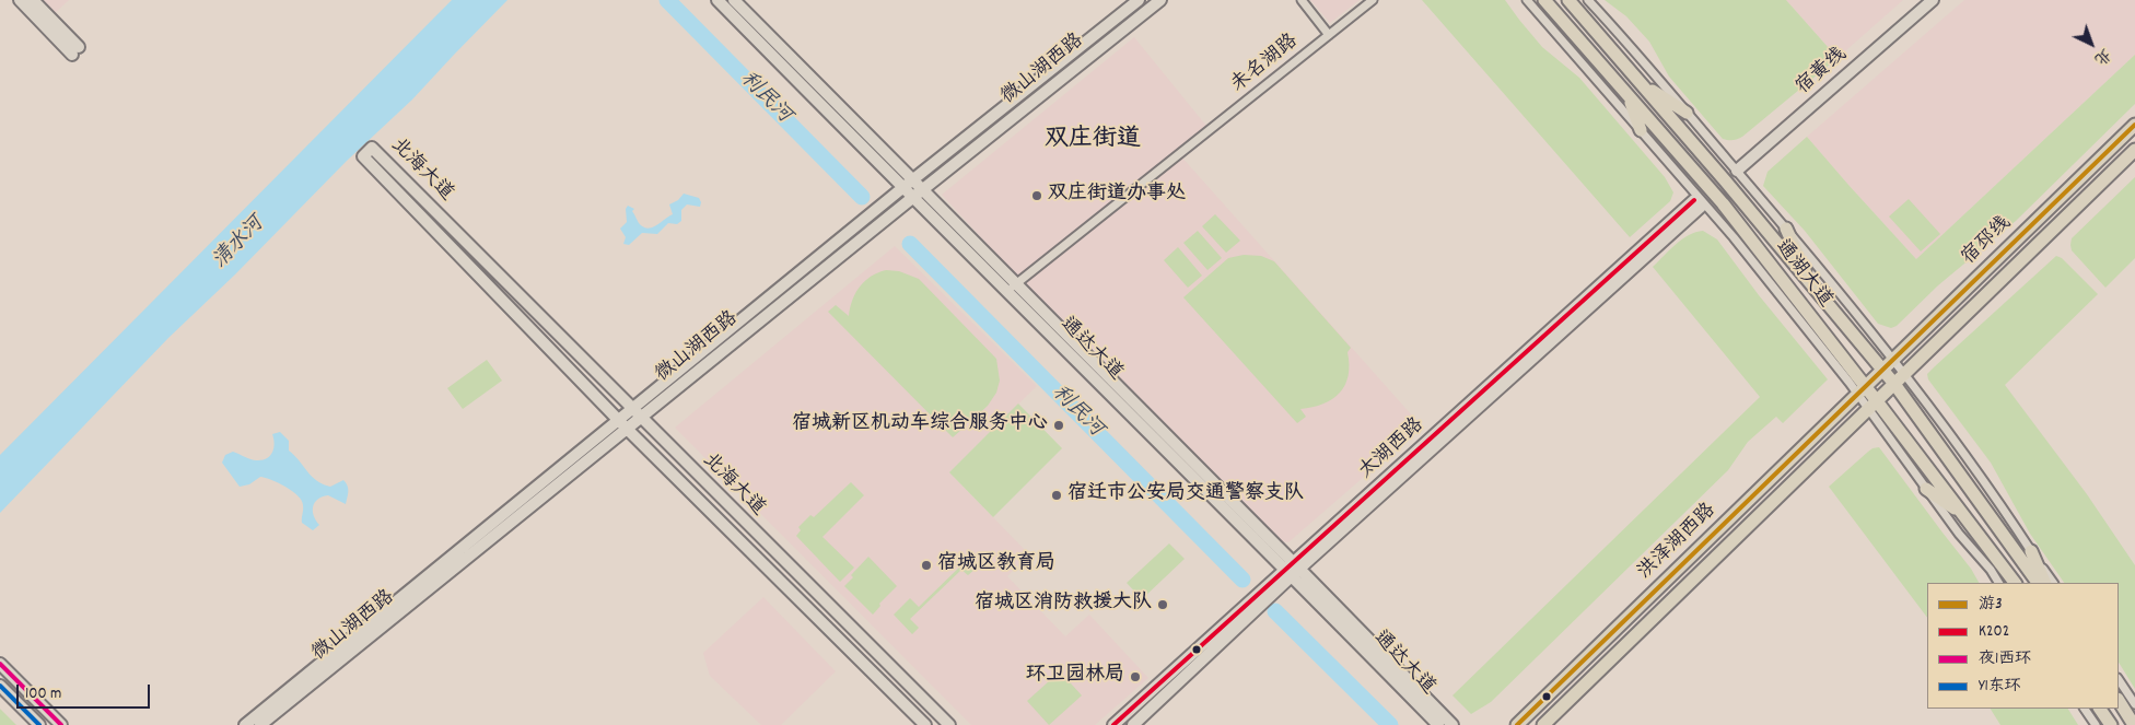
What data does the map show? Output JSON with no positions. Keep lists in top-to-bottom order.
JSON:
{
  "streets": {
    "main road": ["宿邳线", "通湖大道", "洪泽湖西路"],
    "street": [
      "未名湖路",
      "微山湖西路",
      "宿黄线",
      "北海大道",
      "通达大道",
      "太湖西路"
    ]
  },
  "crossings": [
    ["未名湖路", "通达大道"],
    ["微山湖西路", "北海大道"],
    ["微山湖西路", "通达大道"],
    ["宿邳线", "通湖大道"],
    ["宿邳线", "洪泽湖西路"],
    ["通湖大道", "洪泽湖西路"],
    ["通达大道", "太湖西路"]
  ],
  "districts": ["双庄街道"],
  "water": ["利民河", "清水河"],
  "places": [
    "双庄街道办事处",
    "宿城新区机动车综合服务中心",
    "宿迁市公安局交通警察支队",
    "宿城区教育局",
    "宿城区消防救援大队",
    "环卫园林局"
  ],
  "lines": [
    "transit line 游3",
    "transit line K202",
    "transit line 夜1西环",
    "transit line Y1东环"
  ],
  "legend": [
    "游3",
    "K202",
    "夜1西环",
    "Y1东环"
  ],
  "scale_bar": "100 m",
  "north": "bottom right"
}
